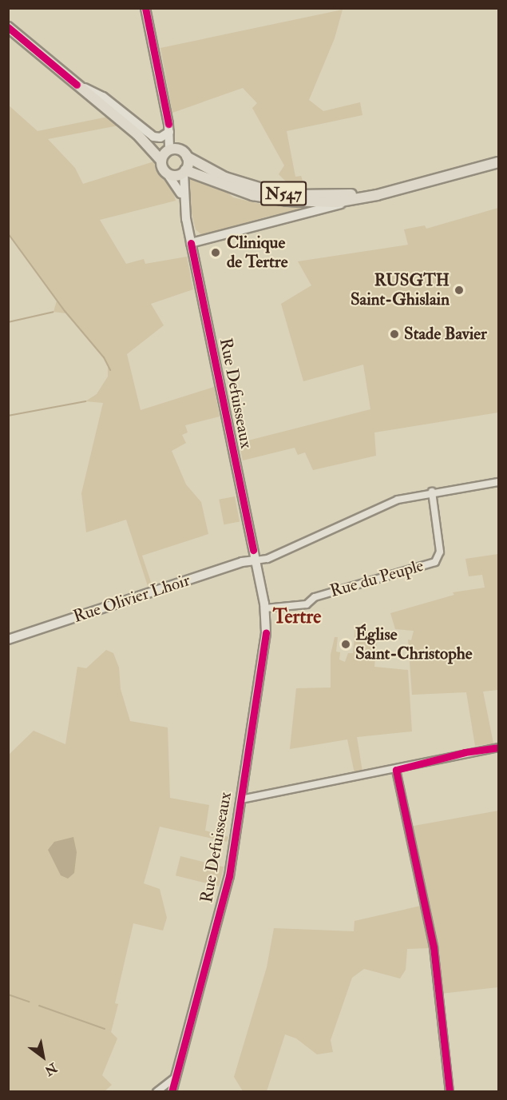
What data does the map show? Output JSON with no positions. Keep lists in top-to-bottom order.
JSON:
{
  "streets": {
    "main road": ["N547", "Rue Defuisseaux", "Rue Olivier Lhoir"],
    "street": ["Rue du Peuple"]
  },
  "crossings": [
    ["N547", "Rue Defuisseaux"],
    ["Rue Defuisseaux", "Rue du Peuple"],
    ["Rue Defuisseaux", "Rue Olivier Lhoir"]
  ],
  "districts": ["Tertre"],
  "places": [
    "Clinique de Tertre",
    "RUSGTH Saint-Ghislain",
    "Stade Bavier",
    "Église Saint-Christophe"
  ],
  "north": "bottom right"
}
